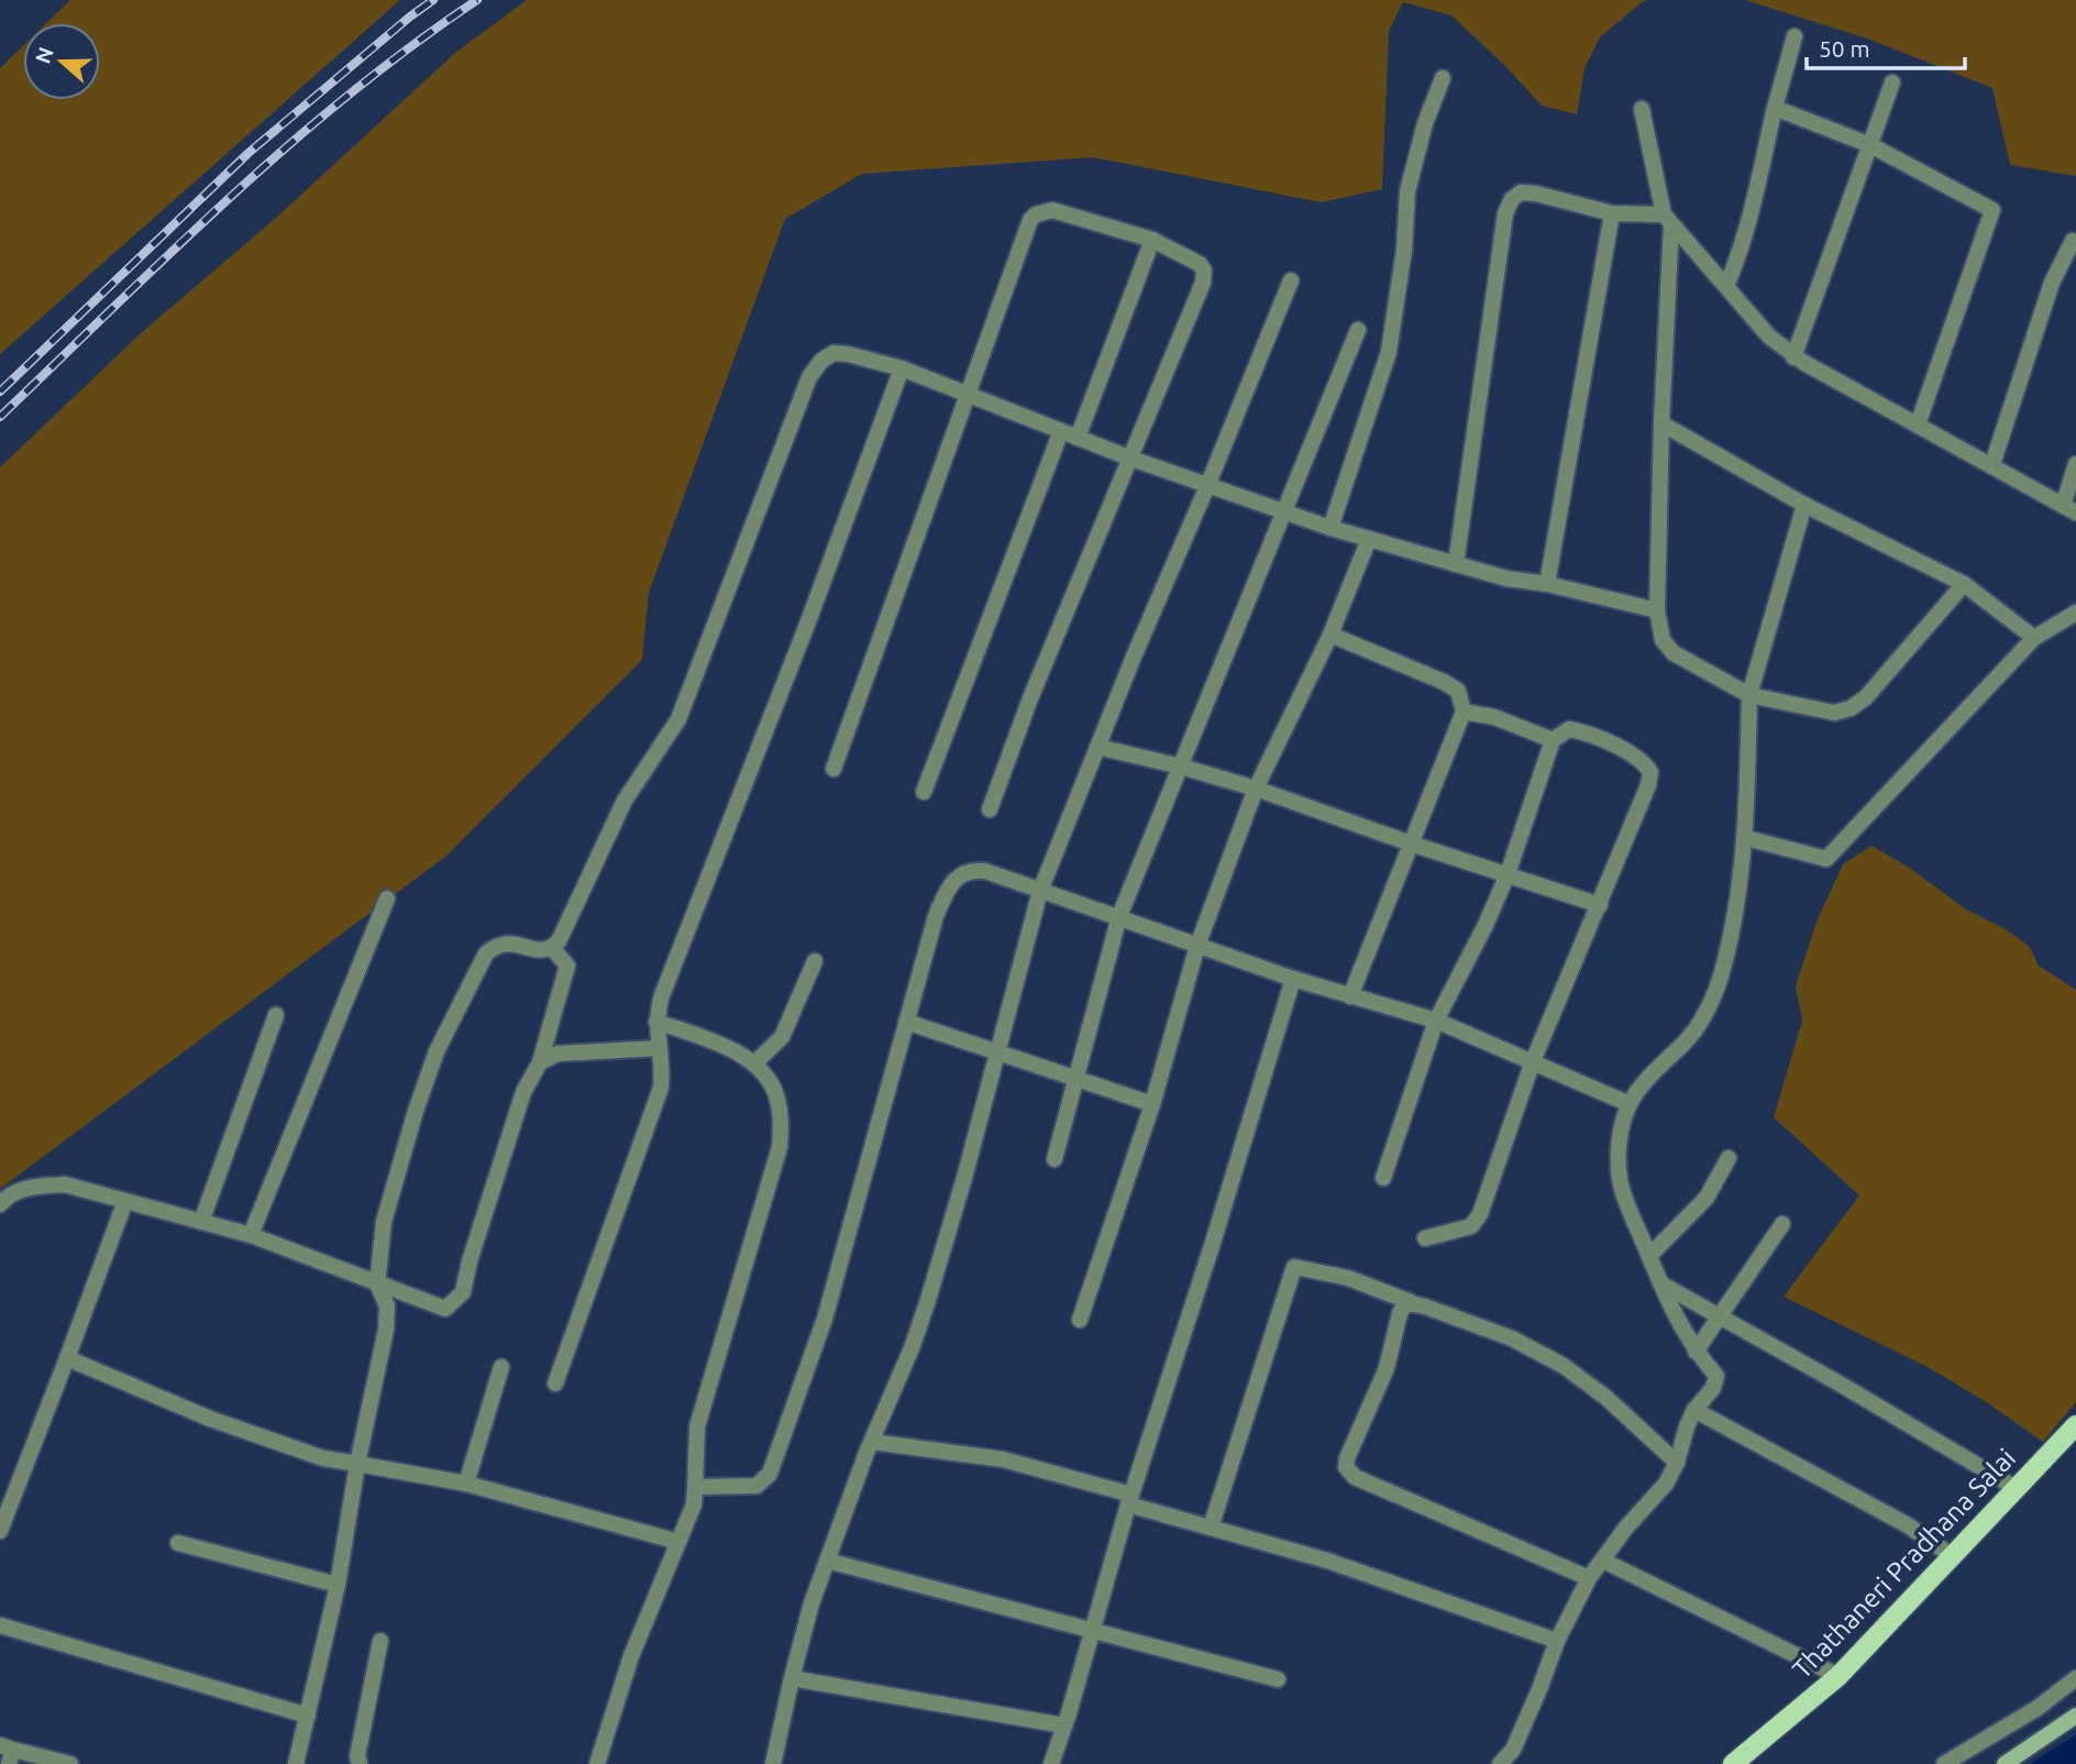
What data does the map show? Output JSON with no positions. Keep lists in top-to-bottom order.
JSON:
{
  "streets": {
    "main road": ["Thathaneri Pradhana Salai"]
  },
  "scale_bar": "50 m",
  "north": "left"
}
